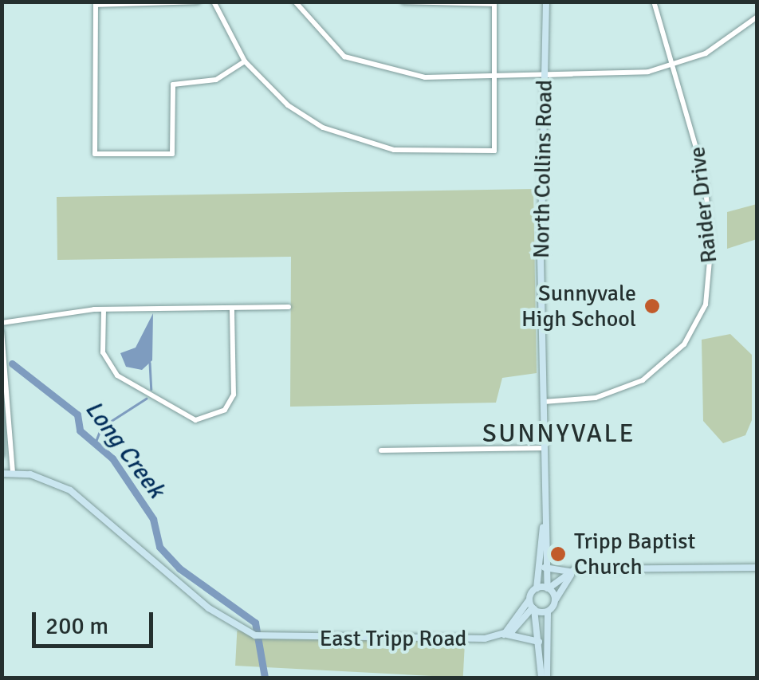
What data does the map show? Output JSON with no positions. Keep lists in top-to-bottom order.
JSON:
{
  "streets": {
    "street": ["North Collins Road", "Raider Drive", "East Tripp Road"]
  },
  "crossings": [
    ["North Collins Road", "Raider Drive"]
  ],
  "districts": ["SUNNYVALE"],
  "water": ["Long Creek"],
  "places": ["Sunnyvale High School", "Tripp Baptist Church"],
  "scale_bar": "200 m"
}
